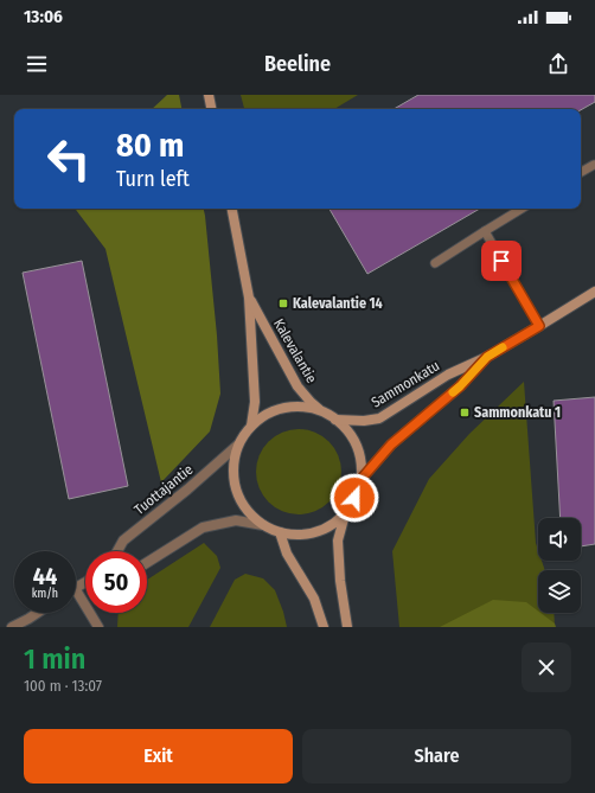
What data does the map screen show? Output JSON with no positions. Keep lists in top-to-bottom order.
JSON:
{
  "streets": {
    "main road": ["Kalevalantie", "Sammonkatu"],
    "street": ["Tuottajantie"]
  },
  "crossings": [
    ["Kalevalantie", "Sammonkatu"],
    ["Kalevalantie", "Tuottajantie"],
    ["Sammonkatu", "Tuottajantie"]
  ],
  "places": {
    "transit": ["Kalevalantie 14", "Sammonkatu 1"]
  },
  "page": {
    "status": "13:06",
    "header": "Beeline",
    "turn": ["80 m", "Turn left"],
    "speed": "44 km/h",
    "limit": "50",
    "heading": ["1 min", "100 m · 13:07"],
    "buttons": ["Exit", "Share"]
  }
}
